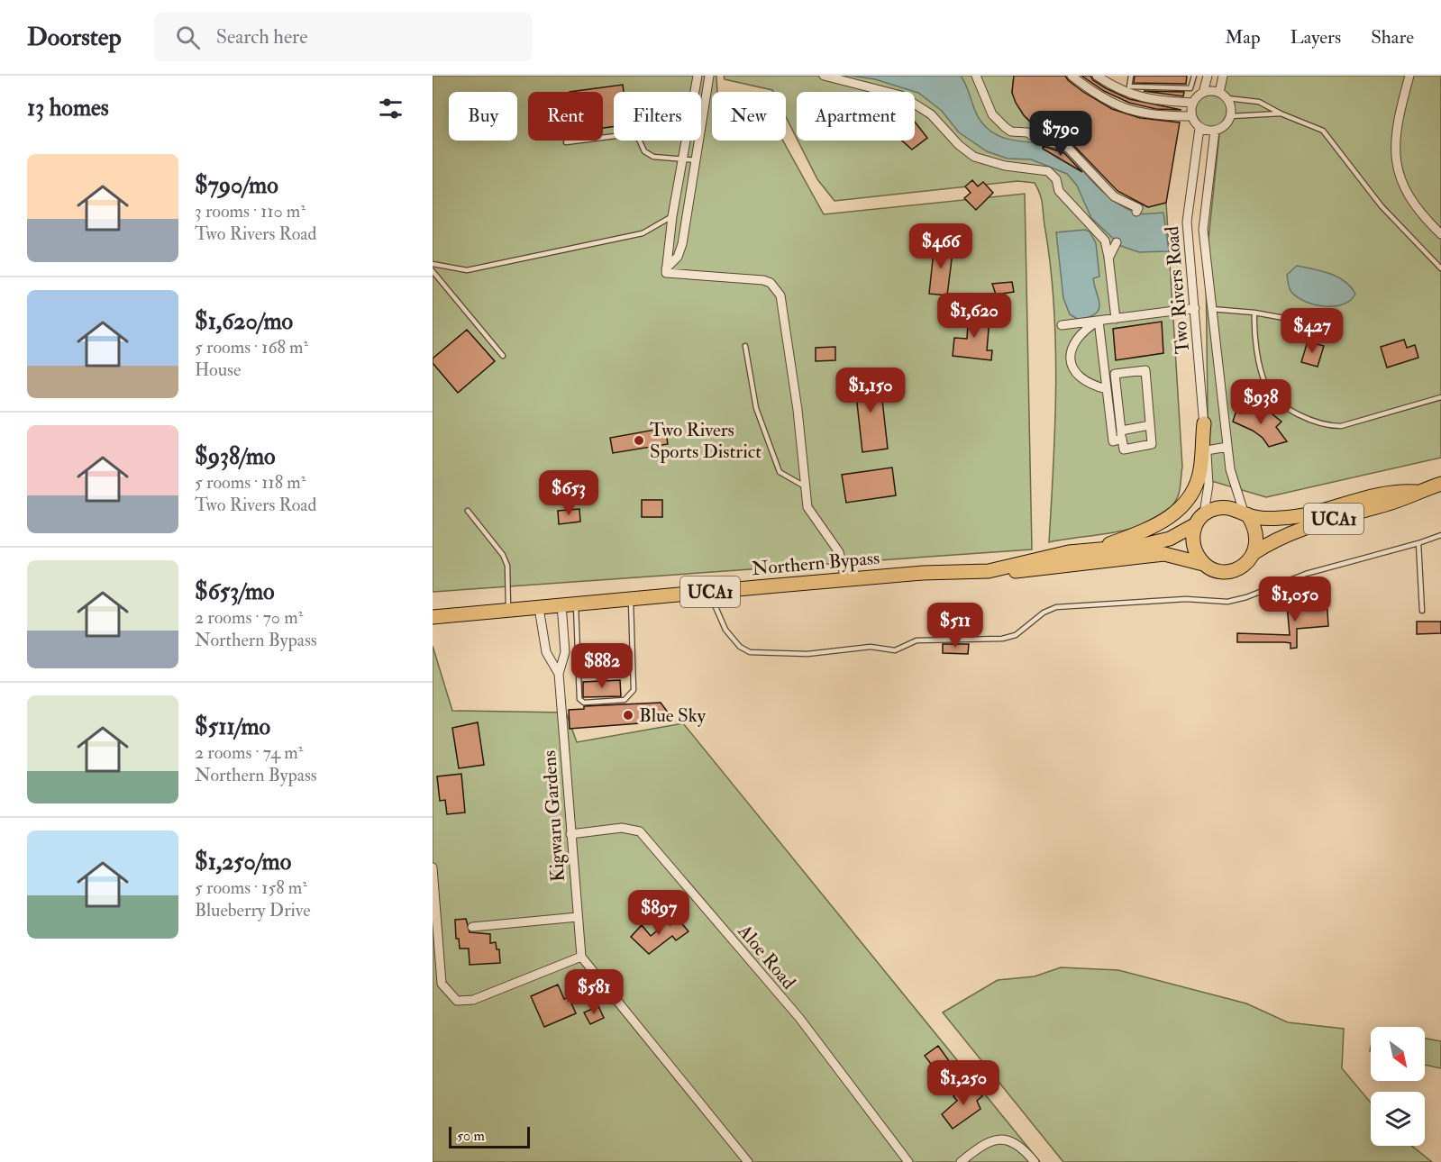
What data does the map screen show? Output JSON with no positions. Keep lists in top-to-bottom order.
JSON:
{
  "streets": {
    "main road": ["UCA1", "Northern Bypass"],
    "street": ["Two Rivers Road", "Kigwaru Gardens", "Aloe Road"]
  },
  "crossings": [
    ["Two Rivers Road", "UCA1"],
    ["Two Rivers Road", "Northern Bypass"],
    ["UCA1", "Northern Bypass"],
    ["Northern Bypass", "Kigwaru Gardens"],
    ["Kigwaru Gardens", "Aloe Road"]
  ],
  "places": ["Two Rivers Sports District", "Blue Sky"],
  "scale_bar": "50 m",
  "north": "bottom right",
  "page": {
    "header": "Doorstep",
    "search": "Search here",
    "nav": ["Map", "Layers", "Share"],
    "heading": "13 homes",
    "chip": [
      "Buy",
      "Rent",
      "Filters",
      "New",
      "Apartment"
    ],
    "price": [
      "$790",
      "$466",
      "$1,620",
      "$427",
      "$1,150",
      "$938",
      "$653",
      "$1,050",
      "$511",
      "$882",
      "$897",
      "$581",
      "$1,250"
    ],
    "list": [
      {
        "name": "$790/mo",
        "note": "3 rooms · 110 m² · Two Rivers Road"
      },
      {
        "name": "$1,620/mo",
        "note": "5 rooms · 168 m² · House"
      },
      {
        "name": "$938/mo",
        "note": "5 rooms · 118 m² · Two Rivers Road"
      },
      {
        "name": "$653/mo",
        "note": "2 rooms · 70 m² · Northern Bypass"
      },
      {
        "name": "$511/mo",
        "note": "2 rooms · 74 m² · Northern Bypass"
      },
      {
        "name": "$1,250/mo",
        "note": "5 rooms · 158 m² · Blueberry Drive"
      }
    ],
    "scale": "50 m"
  }
}
